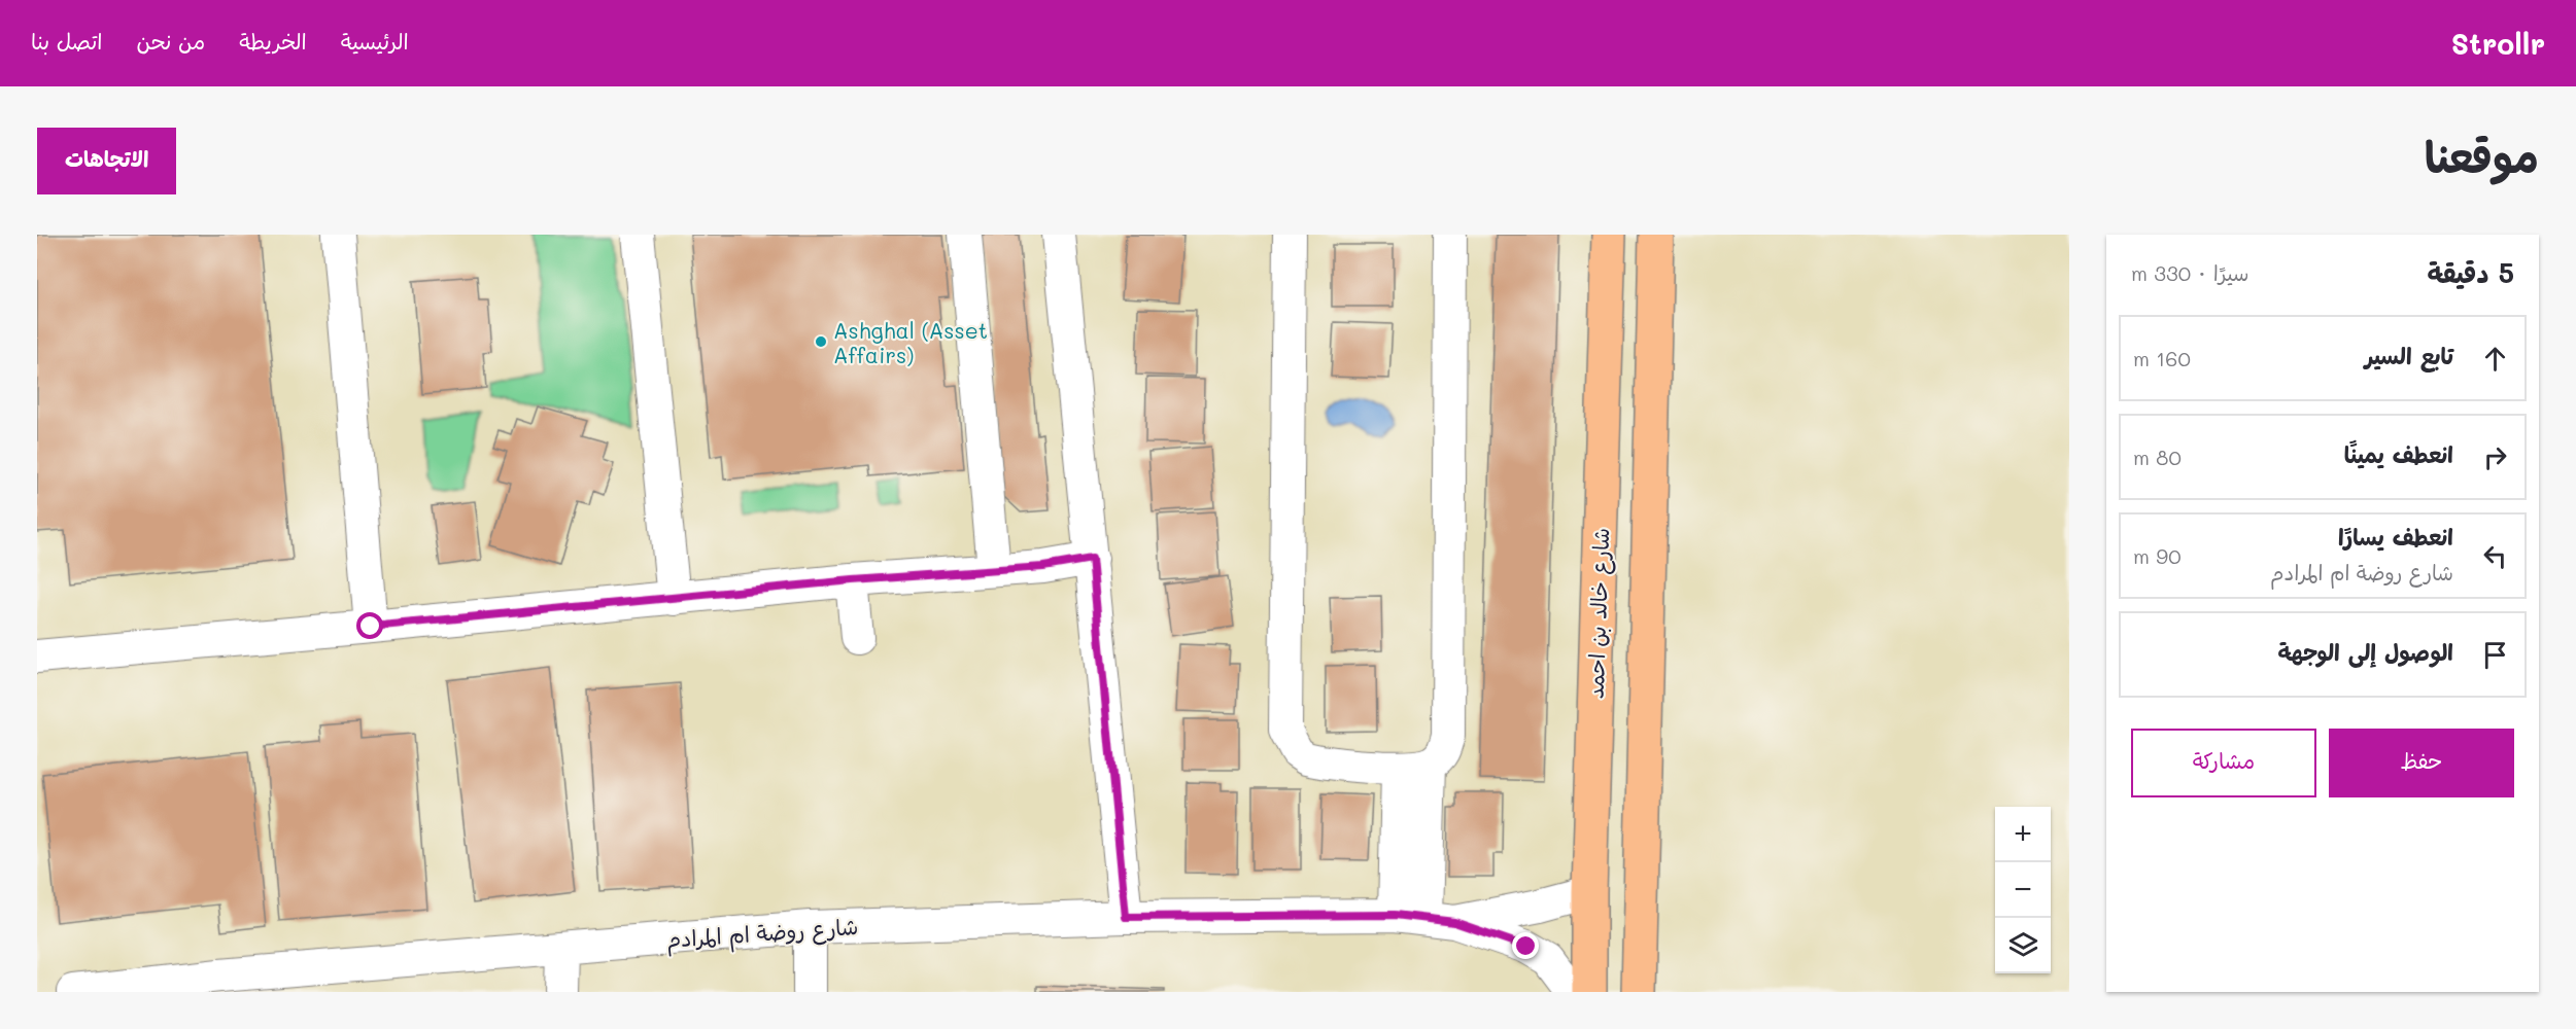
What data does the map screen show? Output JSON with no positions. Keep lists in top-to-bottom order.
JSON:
{
  "streets": {
    "main road": ["شارع خالد بن احمد"],
    "street": ["شارع روضة ام المرادم"]
  },
  "crossings": [
    ["شارع خالد بن احمد", "شارع روضة ام المرادم"]
  ],
  "places": ["Ashghal (Asset Affairs)"],
  "page": {
    "header": "Strollr",
    "nav": [
      "الرئيسية",
      "الخريطة",
      "من نحن",
      "اتصل بنا"
    ],
    "title": "موقعنا",
    "buttons": [
      "الاتجاهات",
      ["حفظ", "مشاركة"]
    ],
    "heading": ["5 دقيقة", "سيرًا · 330 m"],
    "list": [
      ["تابع السير", "160 m"],
      ["انعطف يمينًا", "80 m"],
      ["انعطف يسارًا", "شارع روضة ام المرادم", "90 m"],
      "الوصول إلى الوجهة"
    ],
    "map_buttons": ["+", "−"]
  }
}
